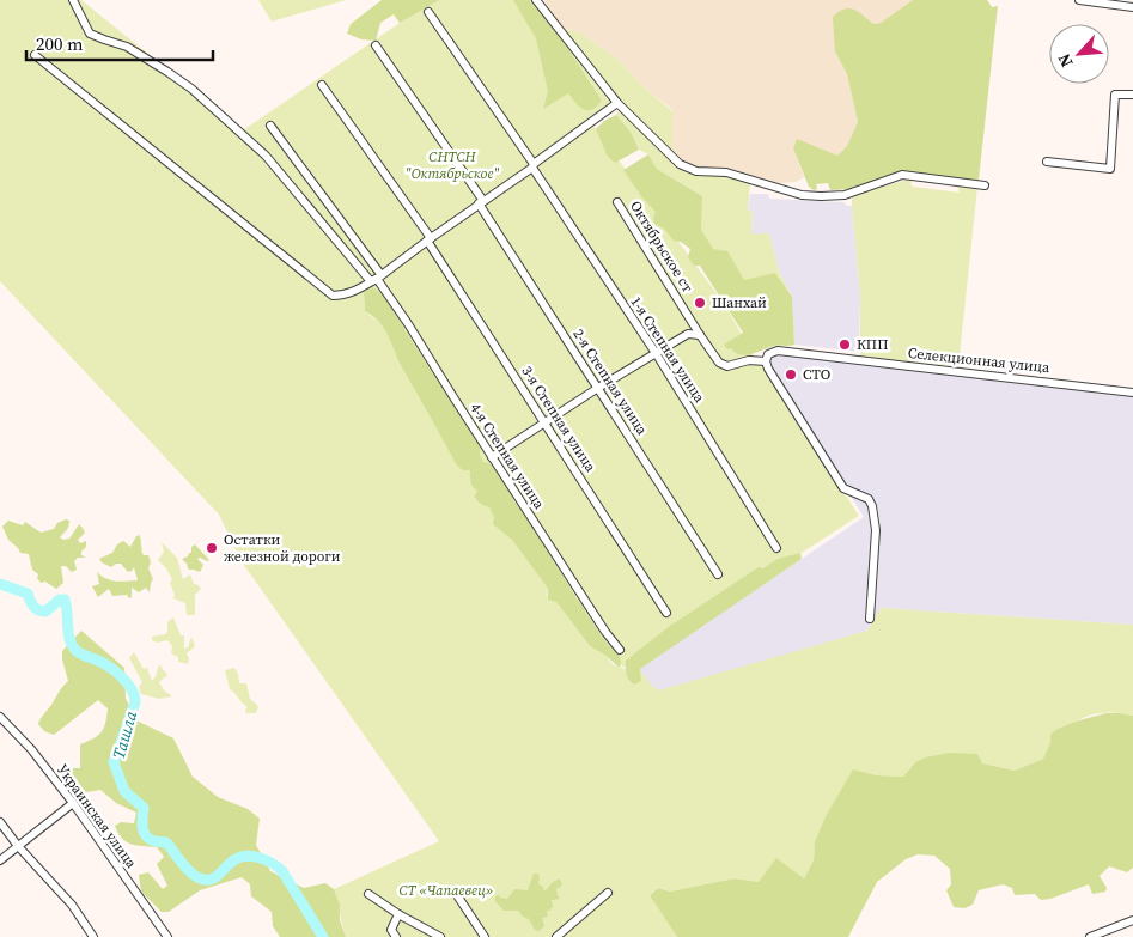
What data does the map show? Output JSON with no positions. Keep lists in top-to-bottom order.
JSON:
{
  "streets": {
    "street": [
      "Октябрьское ст",
      "1-я Степная улица",
      "Селекционная улица",
      "2-я Степная улица",
      "3-я Степная улица",
      "4-я Степная улица",
      "Украинская улица"
    ]
  },
  "crossings": [
    ["Октябрьское ст", "Селекционная улица"]
  ],
  "water": ["Ташла"],
  "parks": ["СНТСН \"Октябрьское\"", "СТ «Чапаевец»"],
  "places": [
    "Шанхай",
    "КПП",
    "СТО",
    "Остатки железной дороги"
  ],
  "scale_bar": "200 m",
  "north": "bottom left"
}
